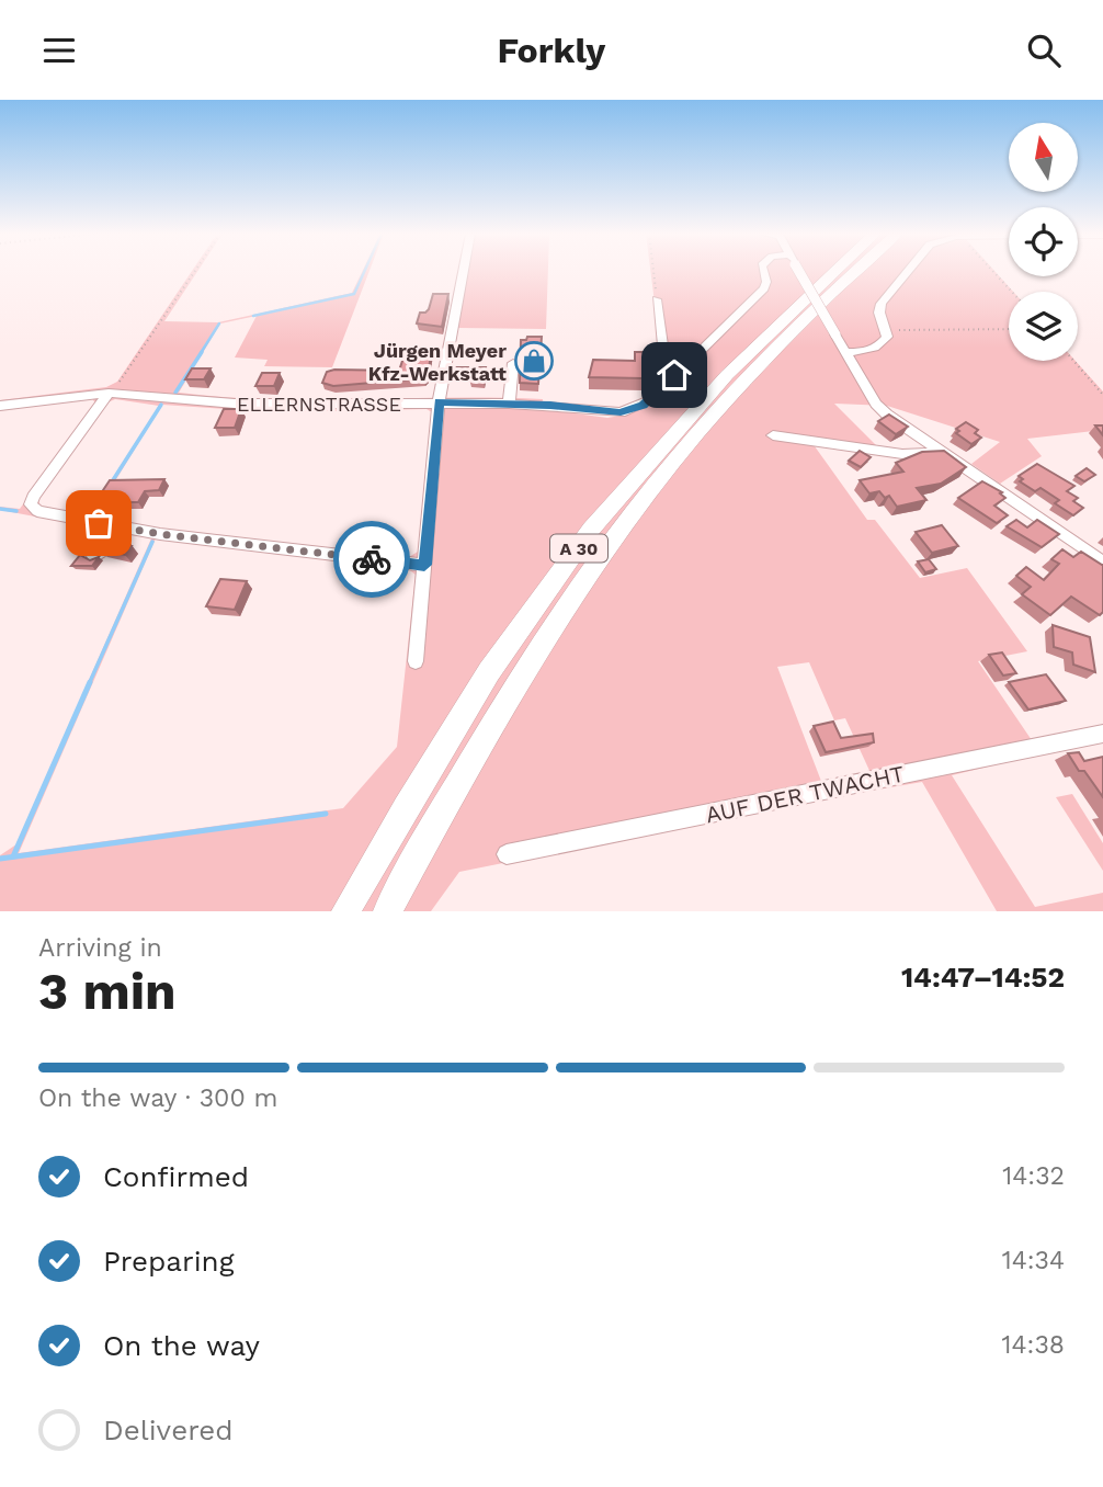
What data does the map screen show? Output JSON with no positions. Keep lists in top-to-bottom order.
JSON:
{
  "streets": {
    "highway": ["A 30"],
    "street": ["ELLERNSTRASSE", "AUF DER TWACHT"]
  },
  "places": {
    "shop": ["Jürgen Meyer Kfz-Werkstatt"]
  },
  "north": "top",
  "page": {
    "header": "Forkly",
    "heading": ["3 min", "Arriving in", "14:47–14:52"],
    "bar": "On the way · 300 m",
    "list": [
      ["Confirmed", "14:32"],
      ["Preparing", "14:34"],
      ["On the way", "14:38"],
      "Delivered"
    ]
  }
}
